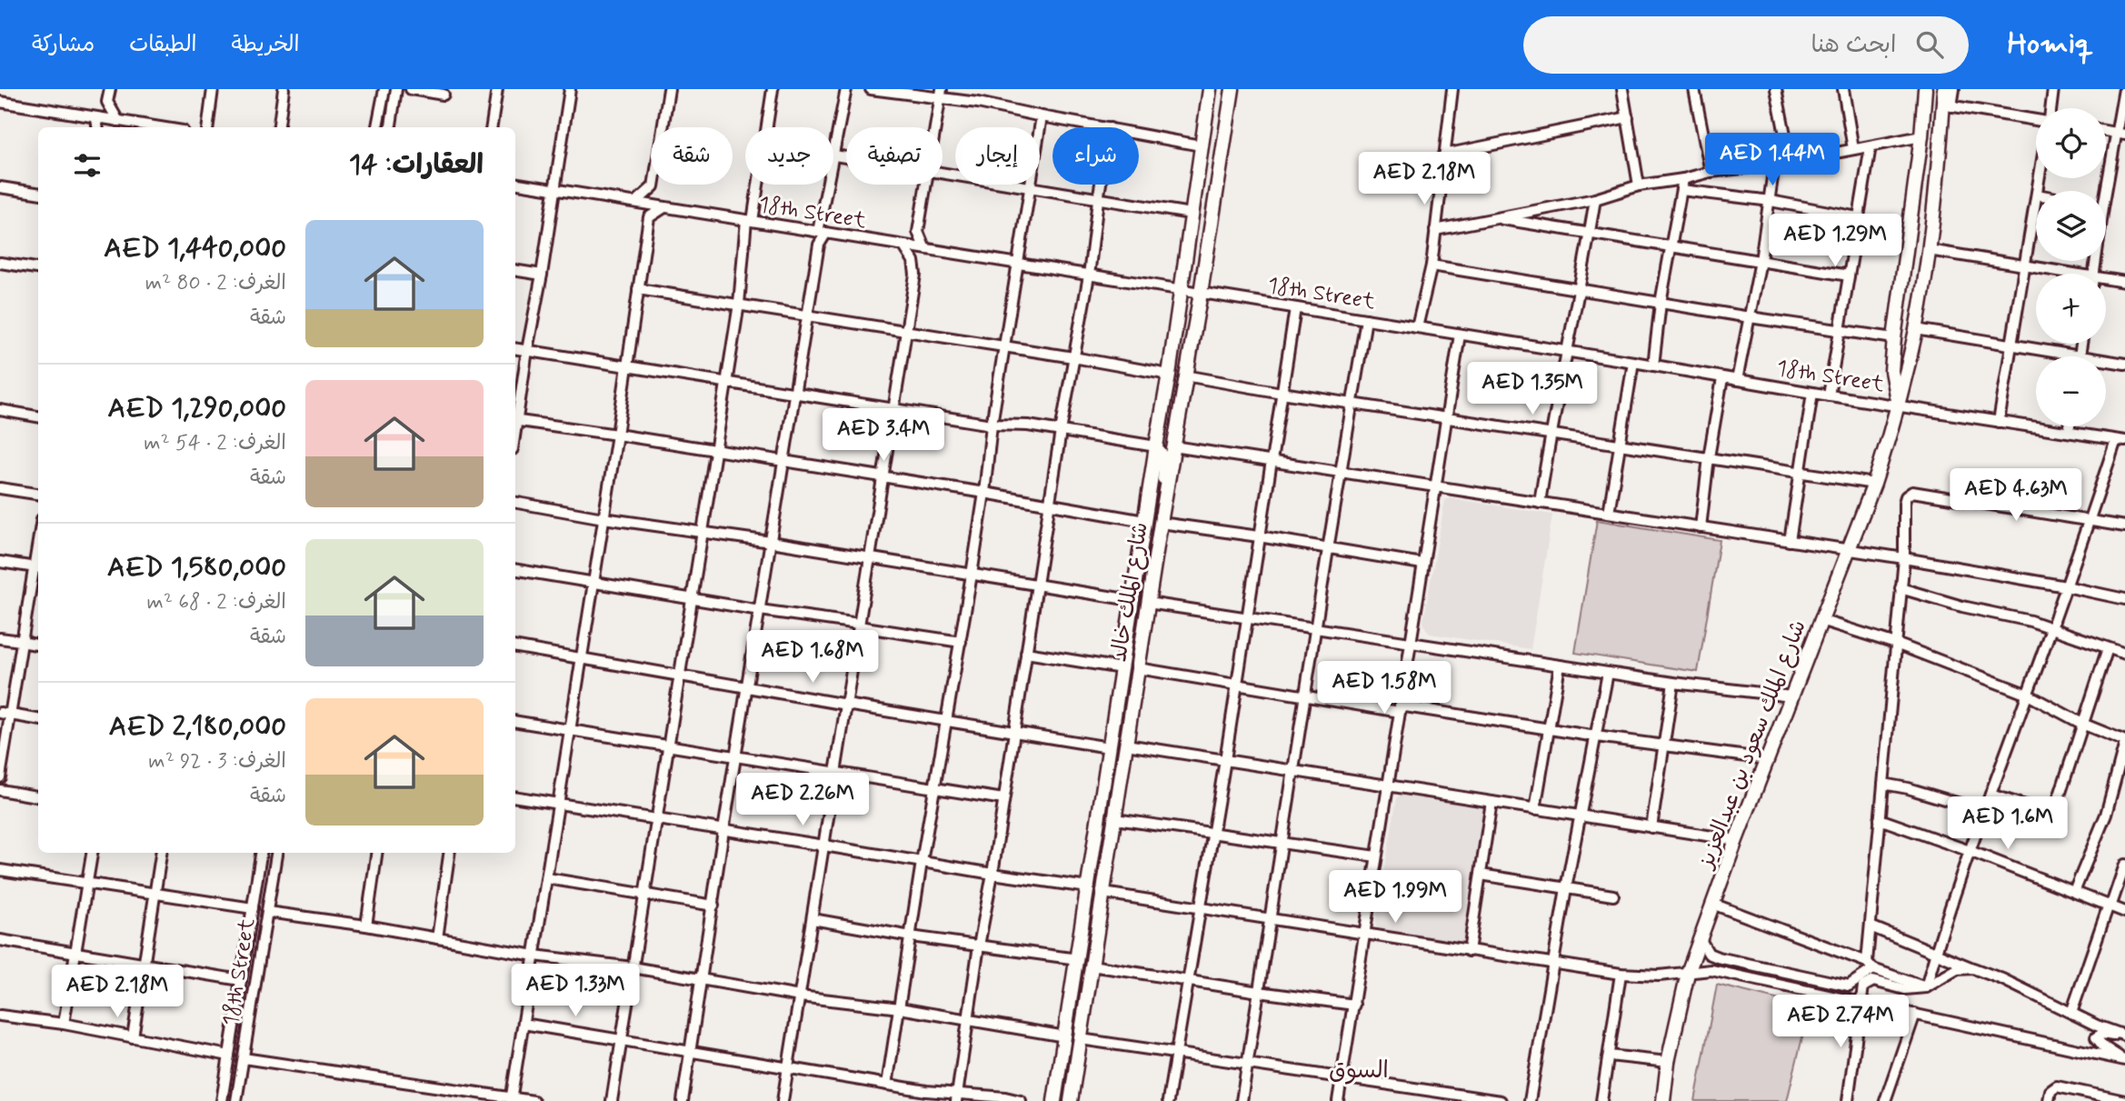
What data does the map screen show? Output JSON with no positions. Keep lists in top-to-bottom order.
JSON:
{
  "streets": {
    "main road": ["شارع الملك خالد", "شارع الملك سعود بن عبدالعزيز"],
    "street": ["18th Street"]
  },
  "crossings": [
    ["18th Street", "شارع الملك خالد"],
    ["18th Street", "شارع الملك سعود بن عبدالعزيز"]
  ],
  "districts": ["السوق"],
  "page": {
    "header": "Homiq",
    "search": "ابحث هنا",
    "nav": ["الخريطة", "الطبقات", "مشاركة"],
    "map_buttons": ["+", "−"],
    "chip": [
      "شراء",
      "إيجار",
      "تصفية",
      "جديد",
      "شقة"
    ],
    "heading": "العقارات: 14",
    "price": [
      "AED 1.44M",
      "AED 2.18M",
      "AED 1.29M",
      "AED 1.35M",
      "AED 3.4M",
      "AED 4.63M",
      "AED 1.68M",
      "AED 1.58M",
      "AED 2.26M",
      "AED 1.6M",
      "AED 1.99M",
      "AED 1.33M",
      "AED 2.18M",
      "AED 2.74M"
    ],
    "list": [
      {
        "name": "AED 1,440,000",
        "note": "الغرف: 2 · 80 m² · شقة"
      },
      {
        "name": "AED 1,290,000",
        "note": "الغرف: 2 · 54 m² · شقة"
      },
      {
        "name": "AED 1,580,000",
        "note": "الغرف: 2 · 68 m² · شقة"
      },
      {
        "name": "AED 2,180,000",
        "note": "الغرف: 3 · 92 m² · شقة"
      }
    ]
  }
}
